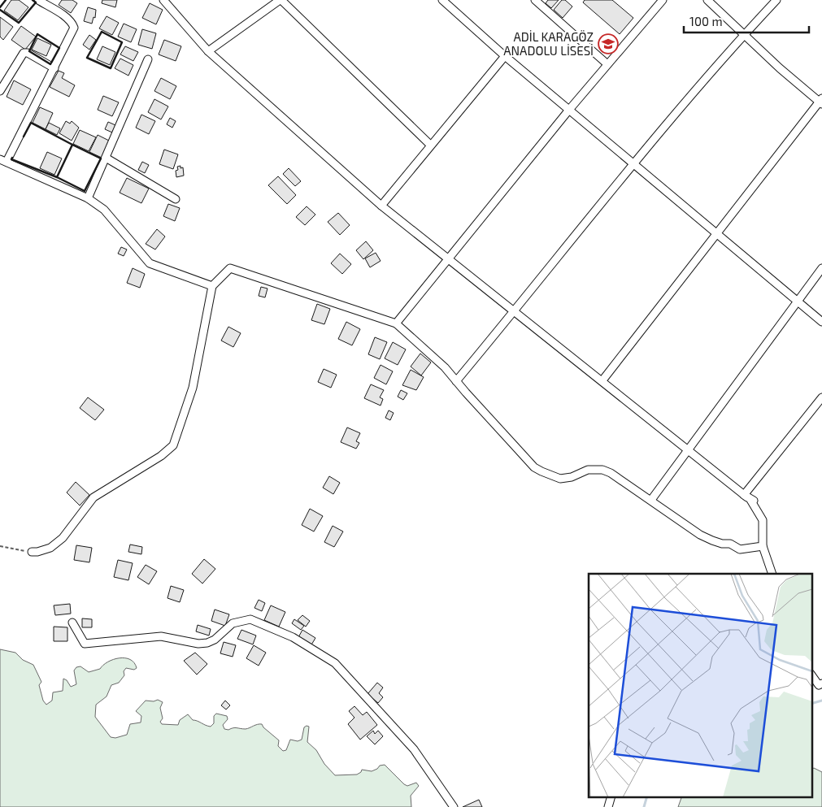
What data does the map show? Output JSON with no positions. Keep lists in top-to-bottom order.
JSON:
{
  "places": {
    "school or university": ["ADİL KARAGÖZ ANADOLU LİSESİ"]
  },
  "scale_bar": "100 m"
}
